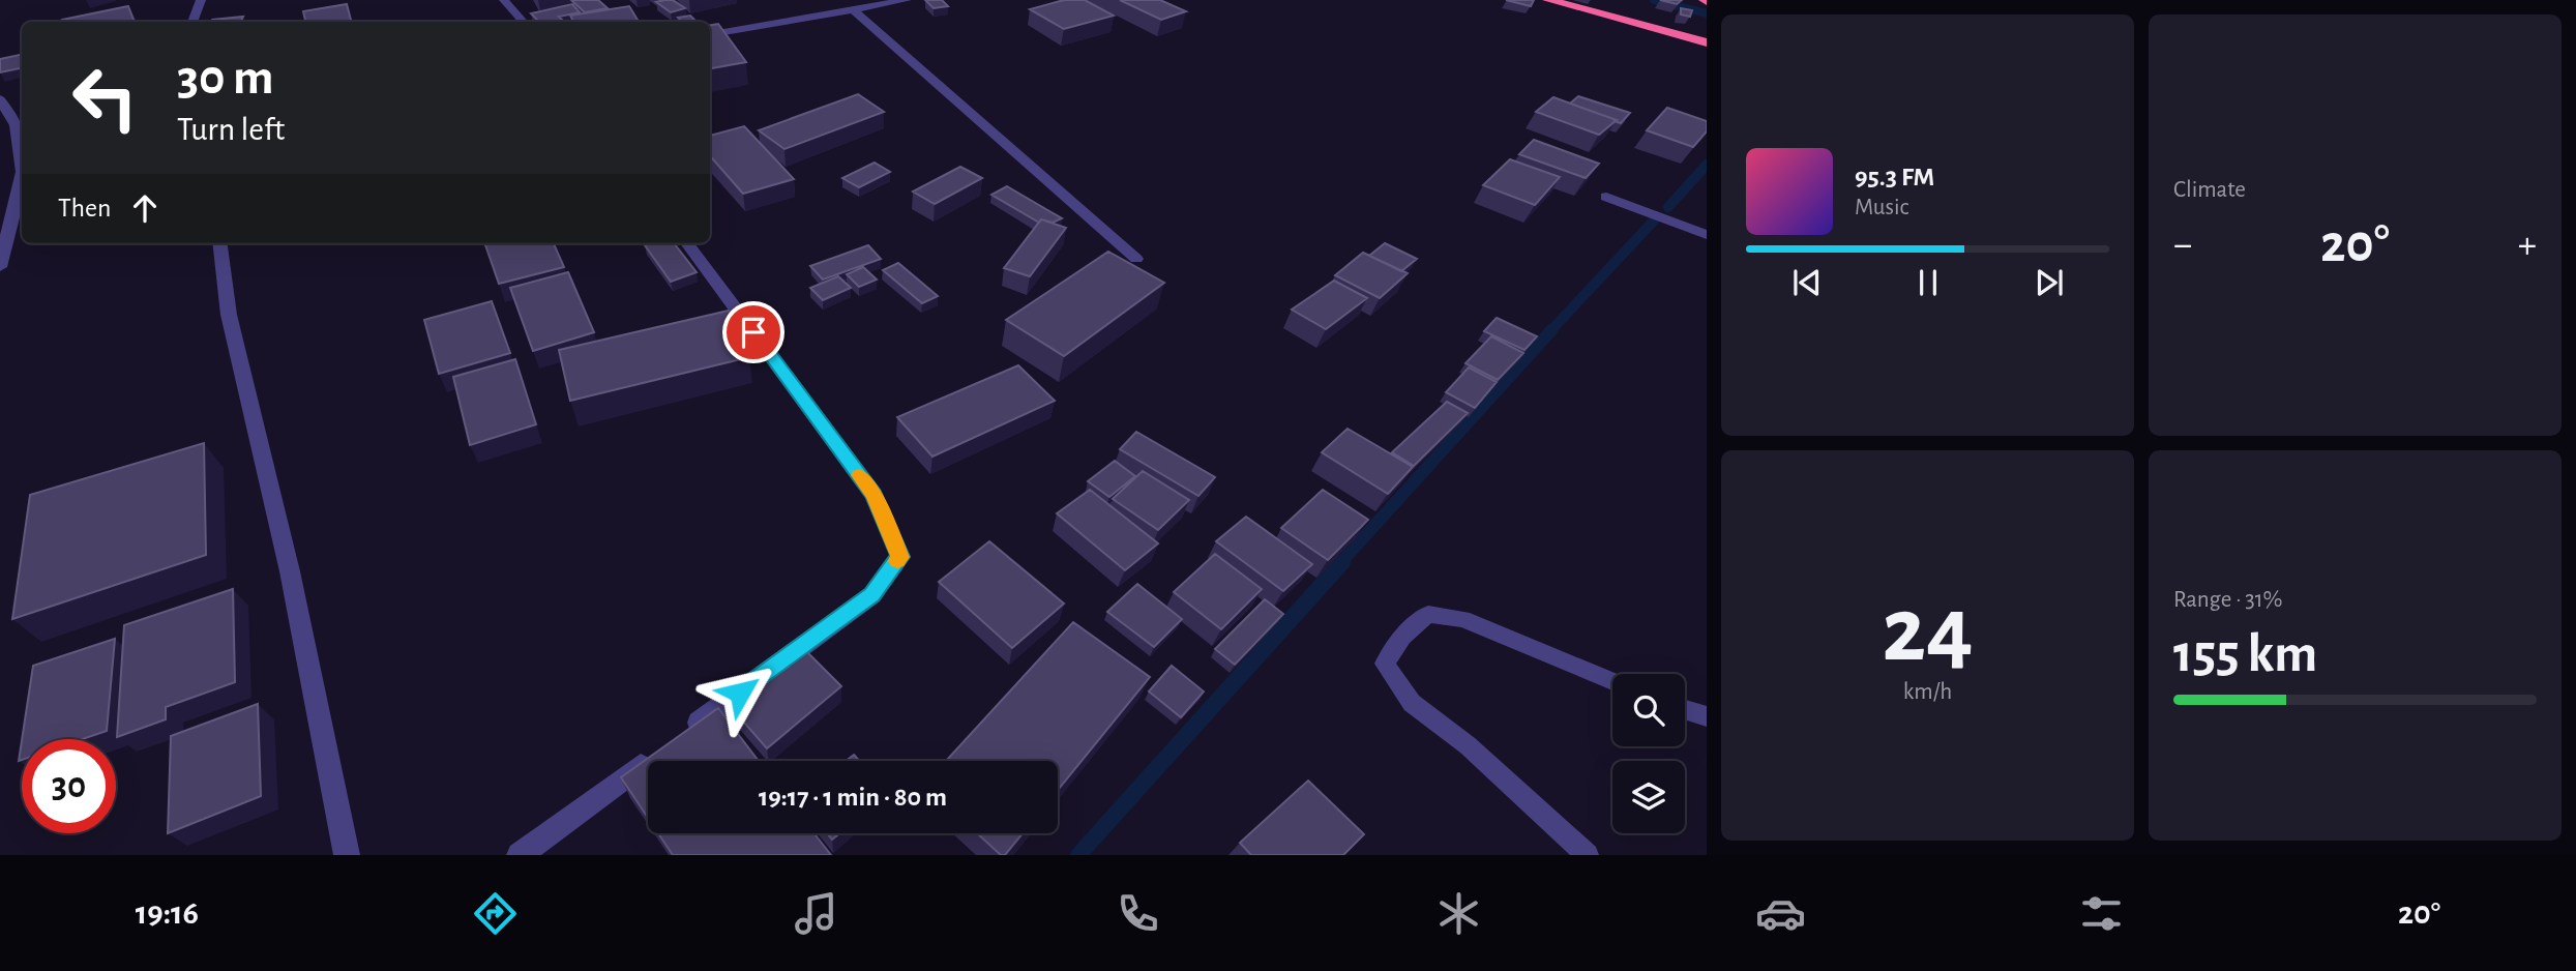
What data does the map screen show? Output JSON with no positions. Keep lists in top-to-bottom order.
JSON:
{
  "page": {
    "tile": [
      "Climate",
      ["24", "km/h"],
      ["Range · 31%", "155 km"]
    ],
    "turn": ["30 m", "Turn left"],
    "song": ["95.3 FM", "Music"],
    "then": "Then",
    "heat": ["−", "20°", "+"],
    "limit": "30",
    "trip": "19:17 · 1 min · 80 m",
    "tabs": ["19:16", "20°"]
  }
}
